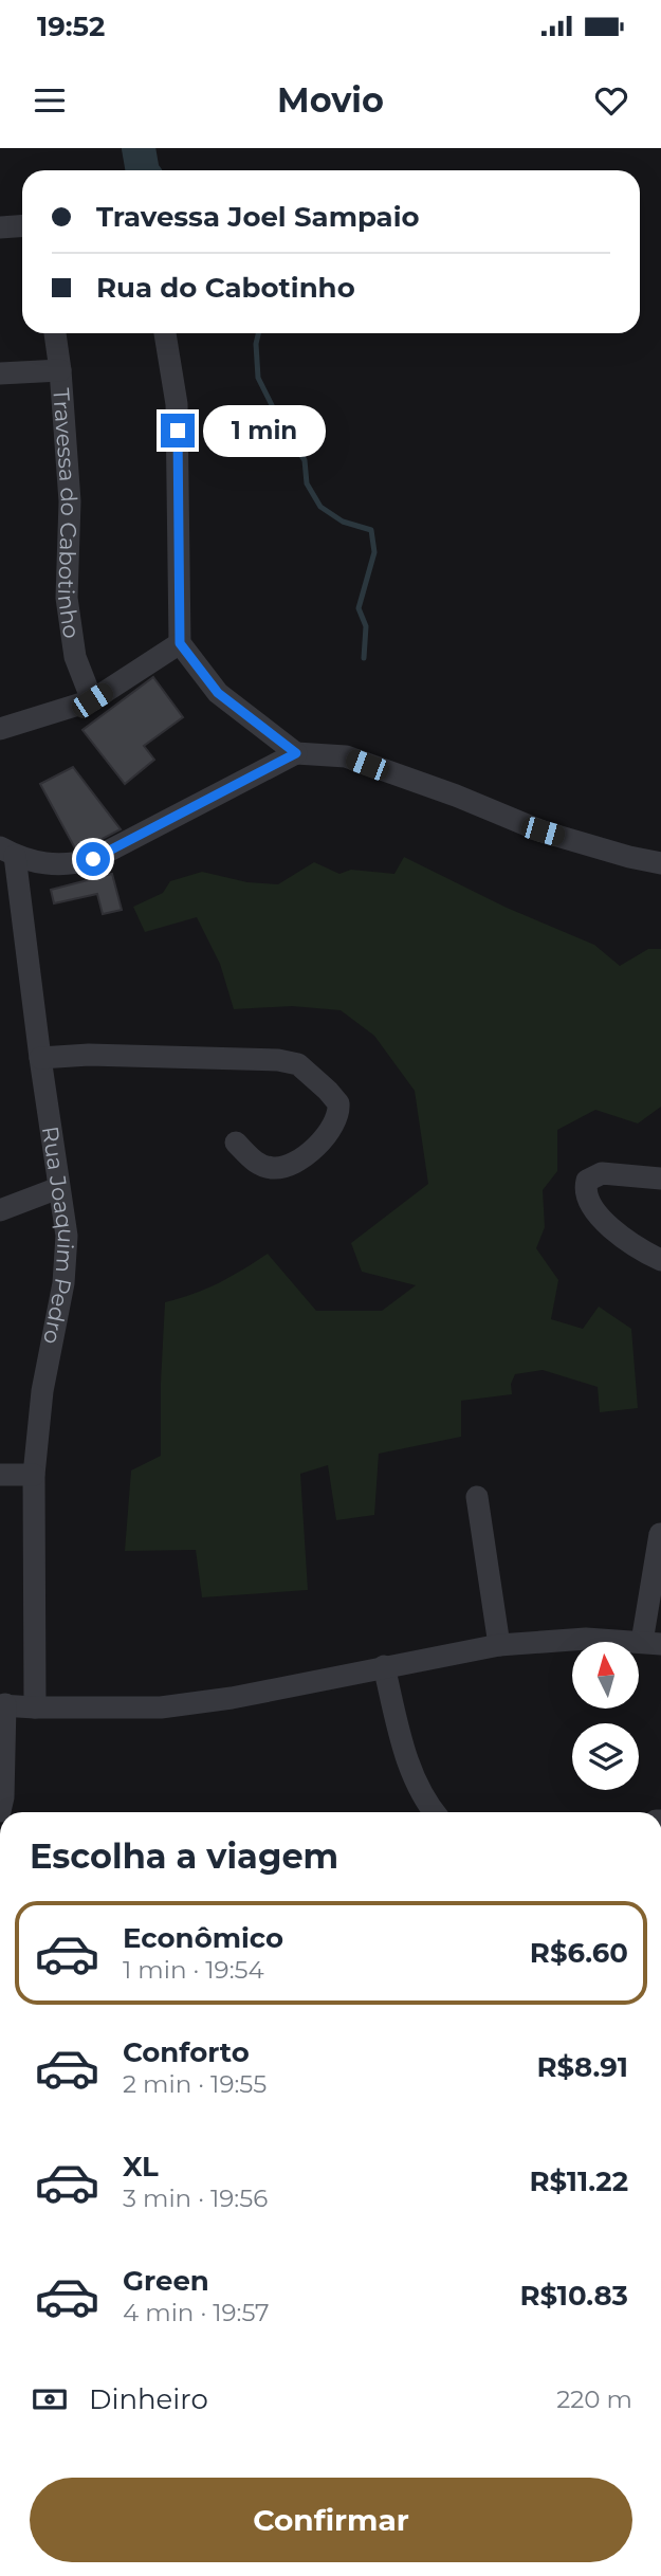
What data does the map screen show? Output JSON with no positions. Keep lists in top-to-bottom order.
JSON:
{
  "streets": {
    "street": ["Travessa do Cabotinho", "Rua Joaquim Pedro"]
  },
  "north": "top",
  "page": {
    "status": "19:52",
    "header": "Movio",
    "banner": ["Travessa Joel Sampaio", "Rua do Cabotinho"],
    "bubble": "1 min",
    "heading": "Escolha a viagem",
    "list": [
      {
        "name": "Econômico",
        "note": "1 min · 19:54",
        "value": "R$6.60"
      },
      {
        "name": "Conforto",
        "note": "2 min · 19:55",
        "value": "R$8.91"
      },
      {
        "name": "XL",
        "note": "3 min · 19:56",
        "value": "R$11.22"
      },
      {
        "name": "Green",
        "note": "4 min · 19:57",
        "value": "R$10.83"
      }
    ],
    "pay": ["Dinheiro", "220 m"],
    "buttons": "Confirmar"
  }
}
